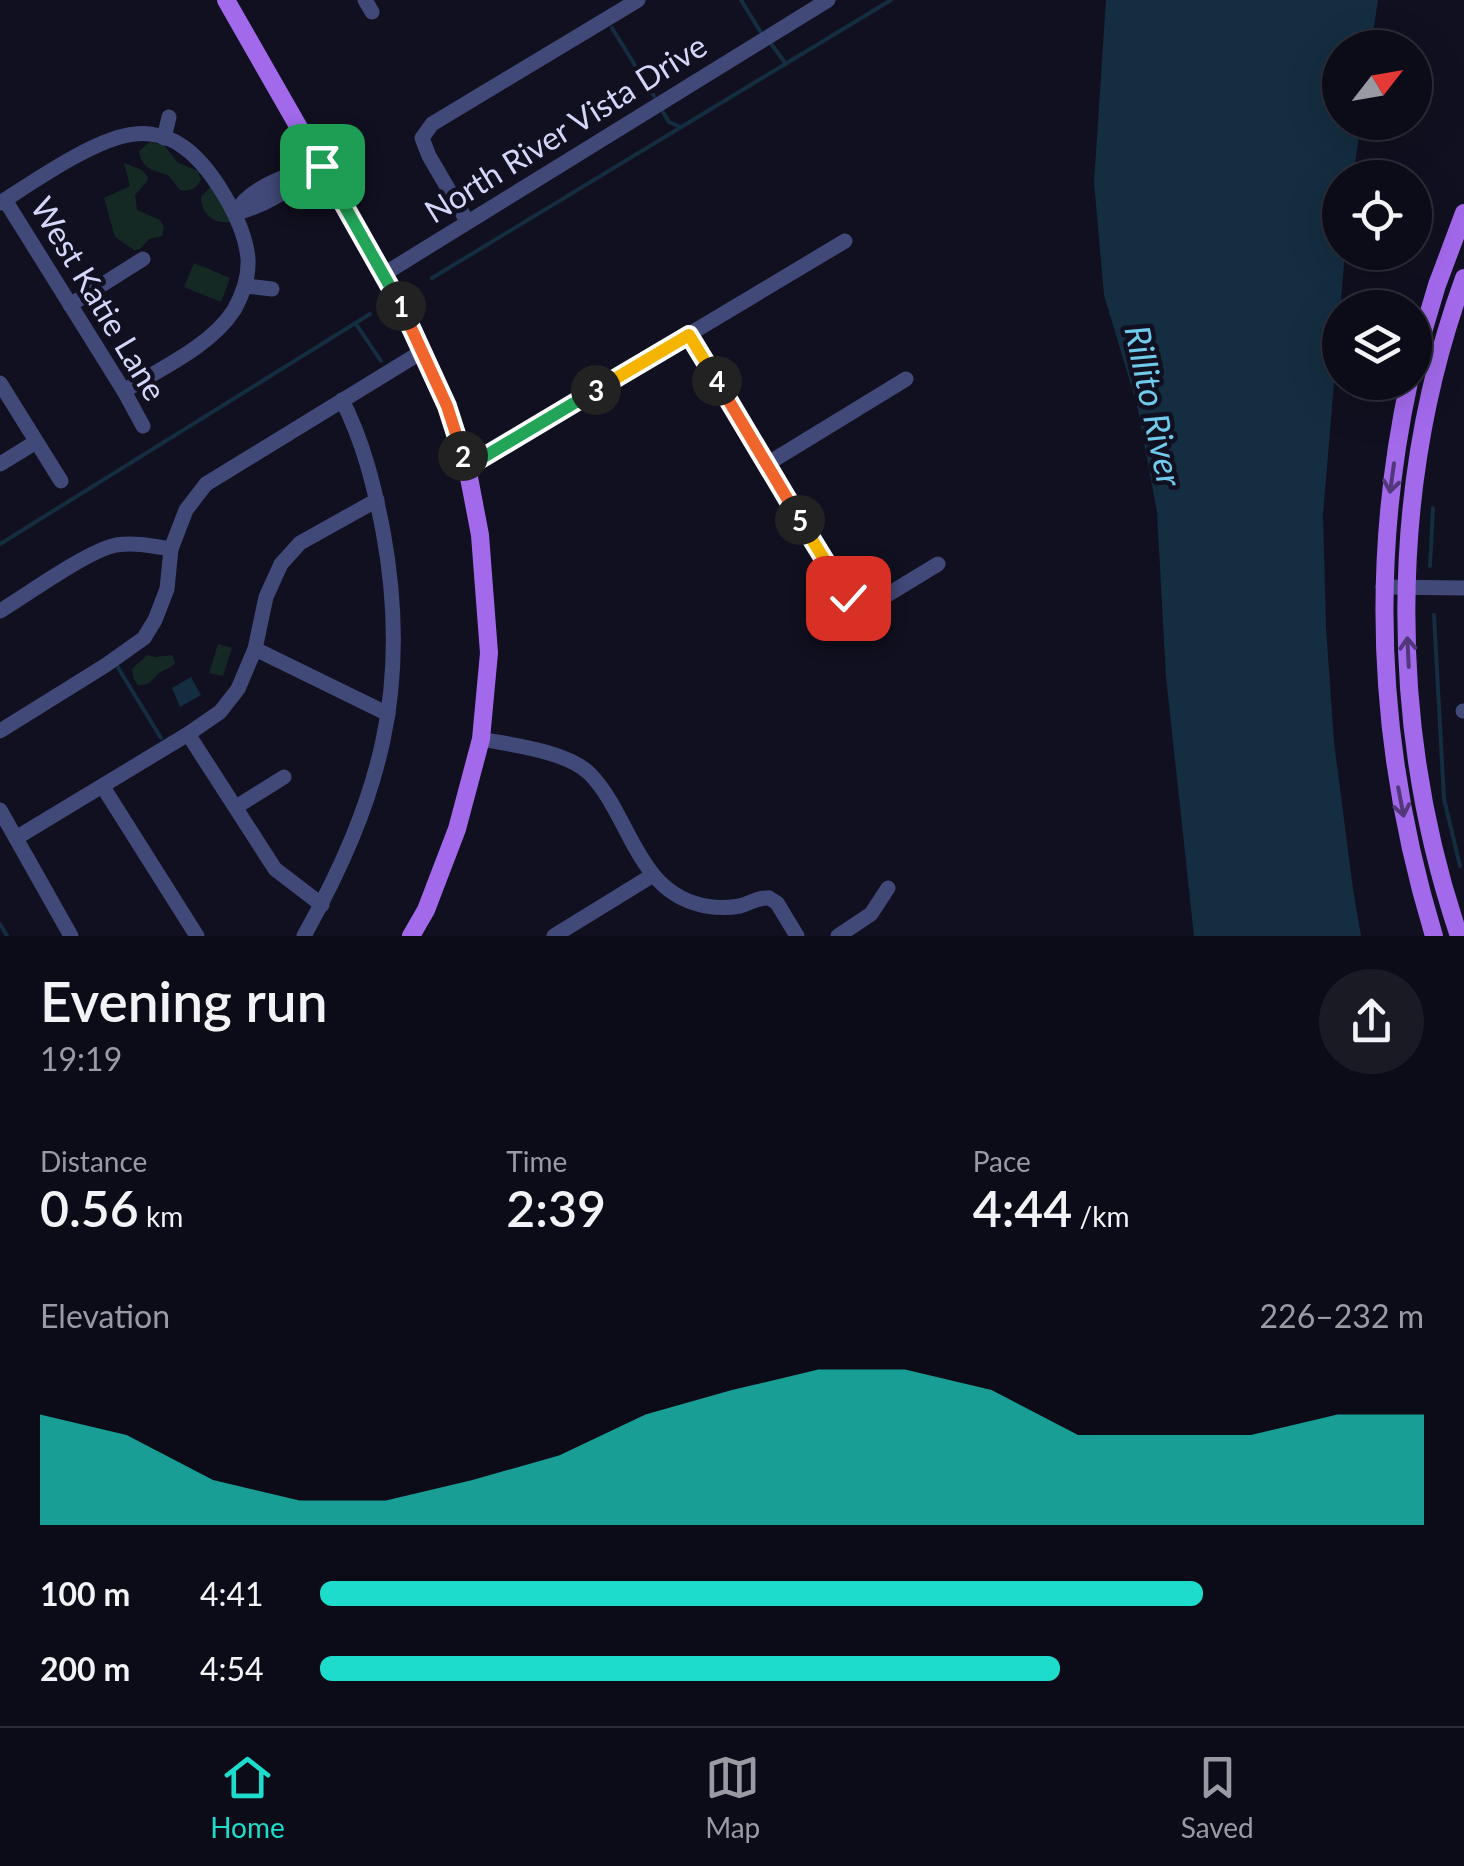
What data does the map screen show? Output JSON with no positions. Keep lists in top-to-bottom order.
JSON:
{
  "streets": {
    "street": ["North River Vista Drive", "West Katie Lane"]
  },
  "water": ["Rillito River"],
  "north": "top right",
  "page": {
    "pins": [
      "1",
      "4",
      "3",
      "2",
      "5"
    ],
    "heading": ["Evening run", "19:19"],
    "stats": [
      ["Distance", "0.56 km"],
      ["Time", "2:39"],
      ["Pace", "4:44 /km"]
    ],
    "chart": ["Elevation", "226–232 m"],
    "list": [
      {
        "name": "100 m",
        "note": "4:41"
      },
      {
        "name": "200 m",
        "note": "4:54"
      }
    ],
    "tabs": ["Home", "Map", "Saved"]
  }
}
